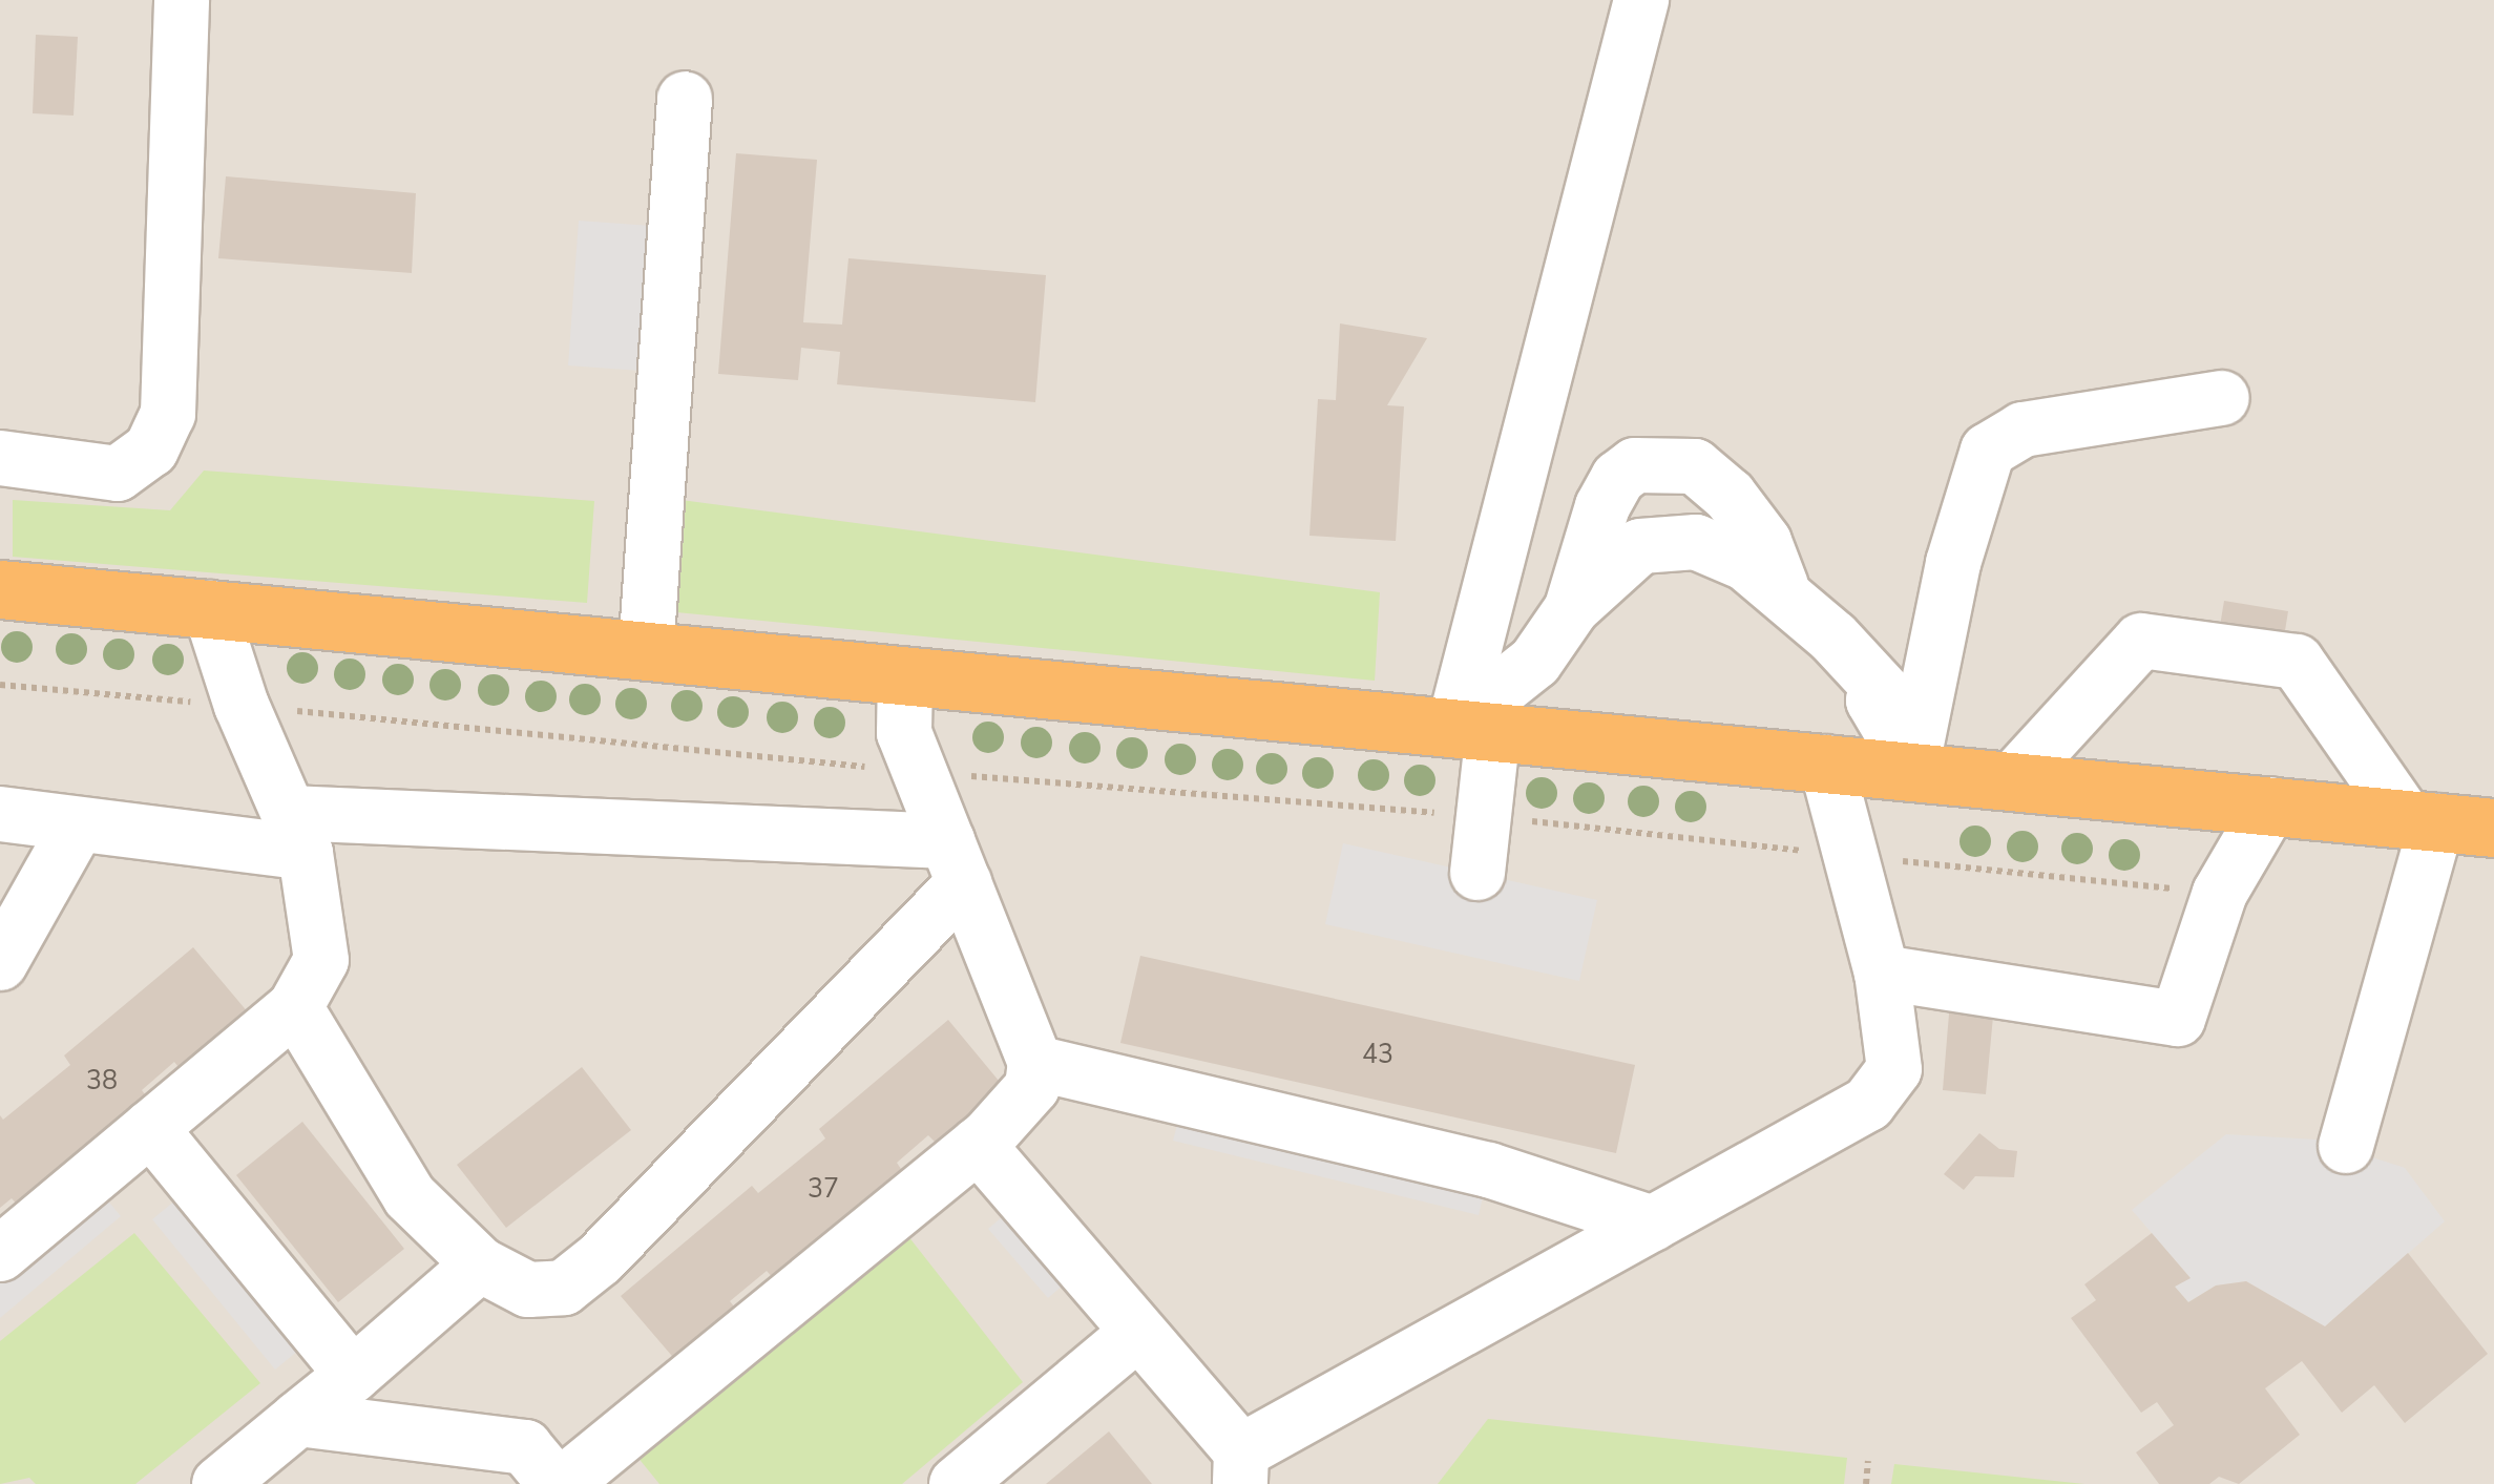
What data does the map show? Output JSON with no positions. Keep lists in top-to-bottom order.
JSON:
{
  "house_numbers": ["43", "38", "37"]
}
